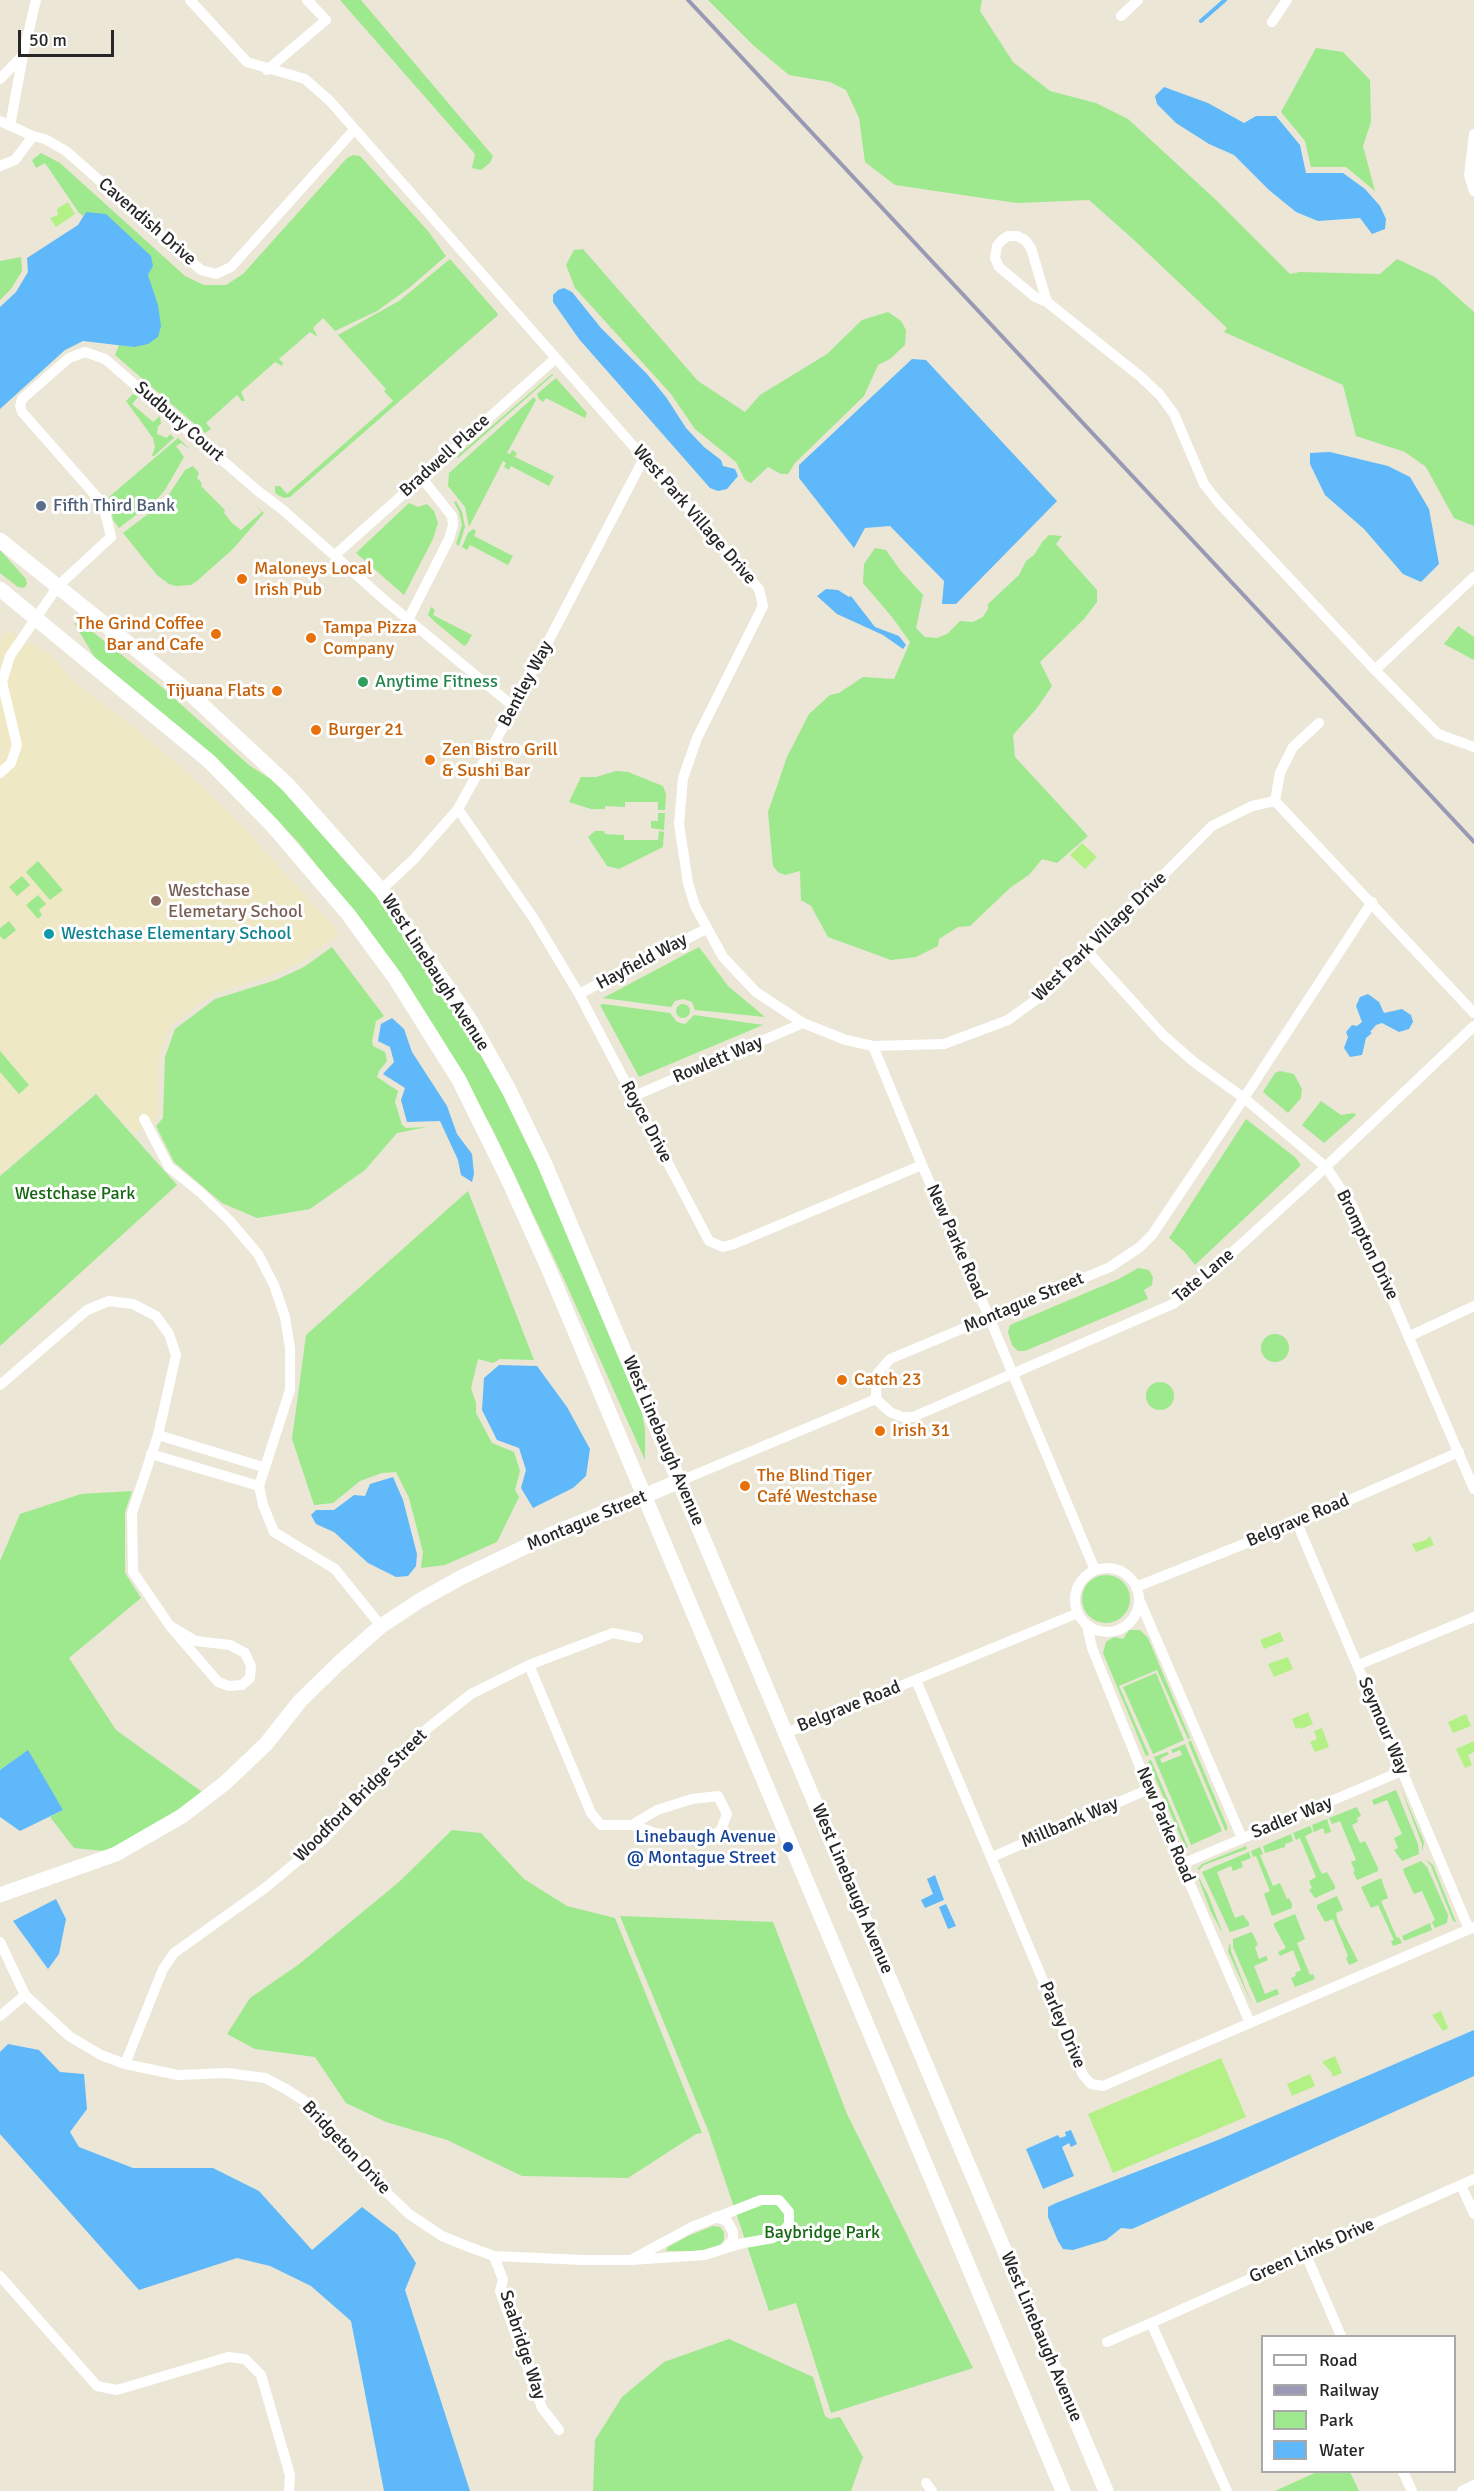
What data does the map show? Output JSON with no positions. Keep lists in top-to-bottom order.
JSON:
{
  "streets": {
    "main road": ["West Linebaugh Avenue", "Montague Street"],
    "street": [
      "Cavendish Drive",
      "Sudbury Court",
      "Bradwell Place",
      "West Park Village Drive",
      "Bentley Way",
      "Hayfield Way",
      "Rowlett Way",
      "Royce Drive",
      "New Parke Road",
      "Brompton Drive",
      "Tate Lane",
      "Belgrave Road",
      "Seymour Way",
      "Woodford Bridge Street",
      "Sadler Way",
      "Millbank Way",
      "Parley Drive",
      "Bridgeton Drive",
      "Green Links Drive",
      "Seabridge Way"
    ]
  },
  "crossings": [
    ["Cavendish Drive", "West Park Village Drive"],
    ["Sudbury Court", "Bradwell Place"],
    ["Sudbury Court", "Bentley Way"],
    ["Sudbury Court", "West Linebaugh Avenue"],
    ["Bradwell Place", "West Park Village Drive"],
    ["West Park Village Drive", "Bentley Way"],
    ["West Park Village Drive", "Hayfield Way"],
    ["West Park Village Drive", "Rowlett Way"],
    ["West Park Village Drive", "New Parke Road"],
    ["West Park Village Drive", "Brompton Drive"],
    ["Bentley Way", "West Linebaugh Avenue"],
    ["Bentley Way", "Royce Drive"],
    ["Hayfield Way", "Royce Drive"],
    ["West Linebaugh Avenue", "Montague Street"],
    ["West Linebaugh Avenue", "Belgrave Road"],
    ["Rowlett Way", "Royce Drive"],
    ["Royce Drive", "New Parke Road"],
    ["New Parke Road", "Tate Lane"],
    ["New Parke Road", "Montague Street"],
    ["New Parke Road", "Belgrave Road"],
    ["New Parke Road", "Sadler Way"],
    ["New Parke Road", "Millbank Way"],
    ["New Parke Road", "Parley Drive"],
    ["Brompton Drive", "Tate Lane"],
    ["Brompton Drive", "Montague Street"],
    ["Brompton Drive", "Belgrave Road"],
    ["Tate Lane", "Montague Street"],
    ["Belgrave Road", "Seymour Way"],
    ["Belgrave Road", "Parley Drive"],
    ["Seymour Way", "Sadler Way"],
    ["Seymour Way", "Parley Drive"],
    ["Woodford Bridge Street", "Bridgeton Drive"],
    ["Millbank Way", "Parley Drive"],
    ["Bridgeton Drive", "Seabridge Way"]
  ],
  "parks": ["Westchase Park", "Baybridge Park"],
  "places": [
    "Fifth Third Bank",
    "Maloneys Local Irish Pub",
    "The Grind Coffee Bar and Cafe",
    "Tampa Pizza Company",
    "Anytime Fitness",
    "Tijuana Flats",
    "Burger 21",
    "Zen Bistro Grill & Sushi Bar",
    "Westchase Elemetary School",
    "Westchase Elementary School",
    "Catch 23",
    "Irish 31",
    "The Blind Tiger Café Westchase",
    "Linebaugh Avenue @ Montague Street"
  ],
  "legend": [
    "Road",
    "Railway",
    "Park",
    "Water"
  ],
  "scale_bar": "50 m"
}
